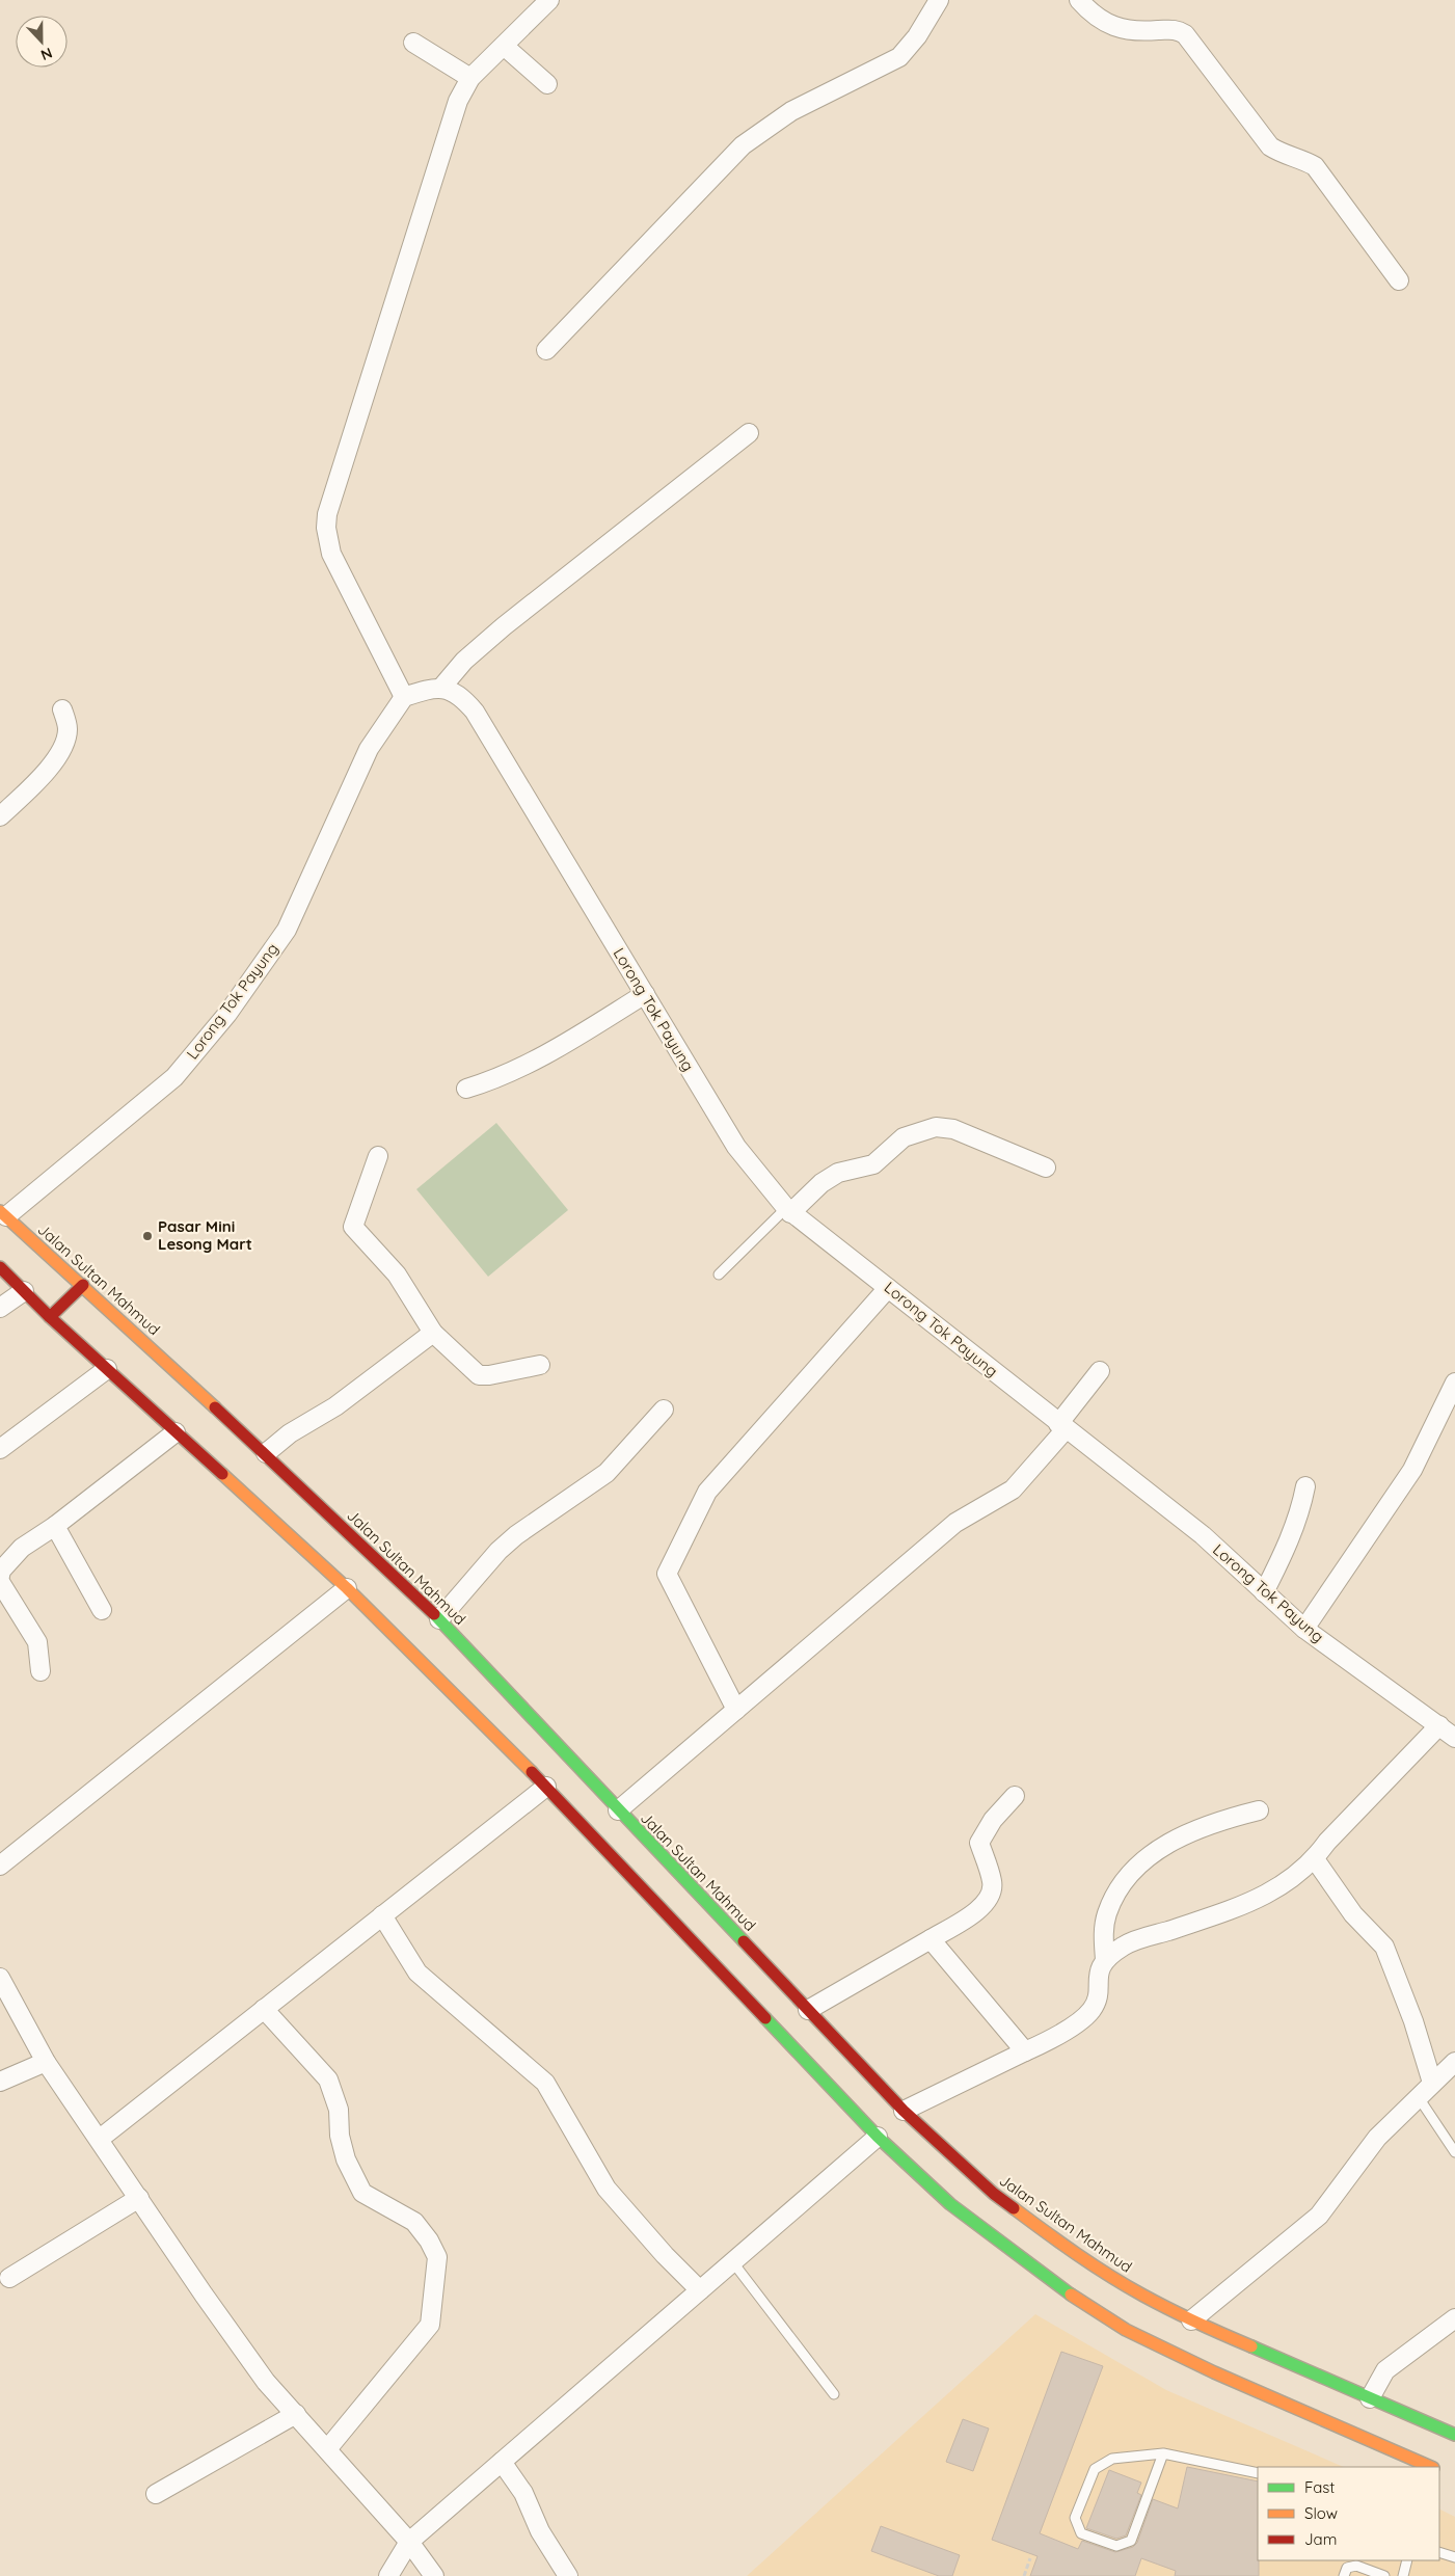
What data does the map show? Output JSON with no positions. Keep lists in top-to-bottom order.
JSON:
{
  "streets": {
    "highway": ["Jalan Sultan Mahmud"],
    "street": ["Lorong Tok Payung"]
  },
  "crossings": [
    ["Lorong Tok Payung", "Jalan Sultan Mahmud"]
  ],
  "places": ["Pasar Mini Lesong Mart"],
  "legend": ["Fast", "Slow", "Jam"],
  "north": "bottom"
}
